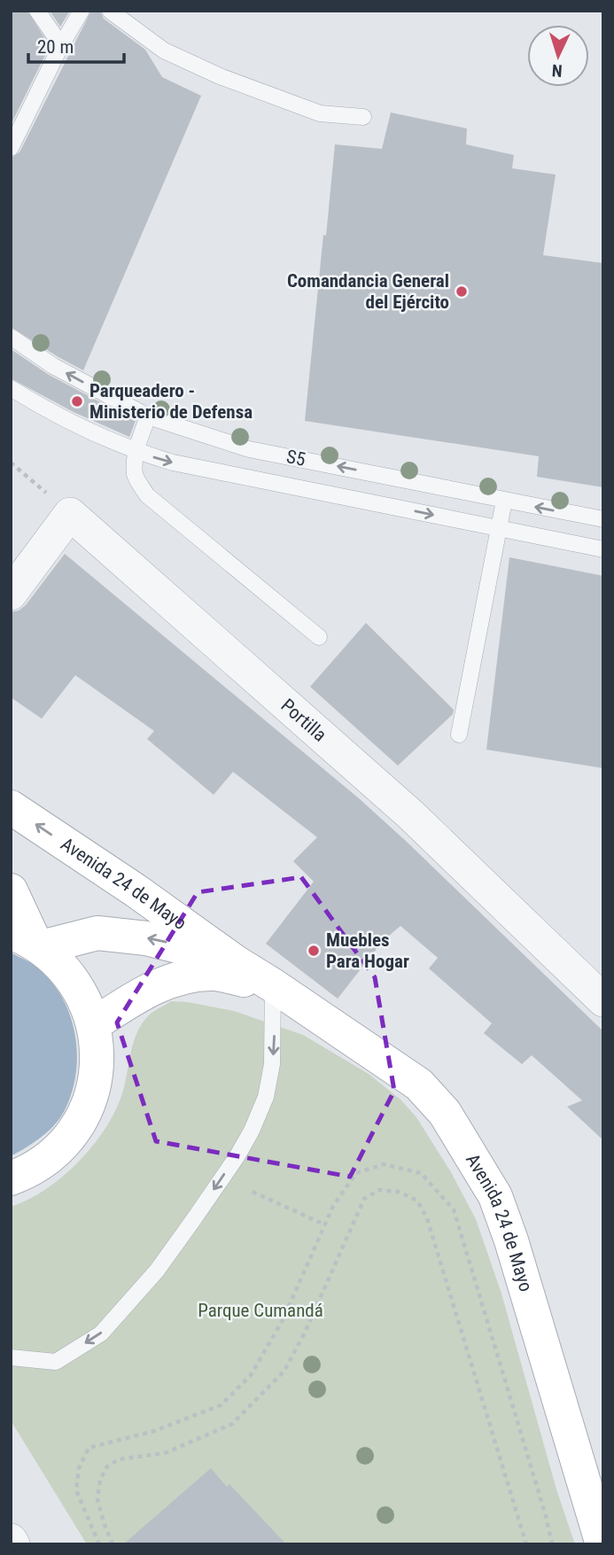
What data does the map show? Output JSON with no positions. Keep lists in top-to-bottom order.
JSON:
{
  "streets": {
    "main road": ["Avenida 24 de Mayo"],
    "street": ["Portilla"],
    "lane": ["S5"]
  },
  "parks": ["Parque Cumandá"],
  "places": ["Comandancia General del Ejército", "Parqueadero - Ministerio de Defensa", "Muebles Para Hogar"],
  "scale_bar": "20 m",
  "north": "bottom"
}
